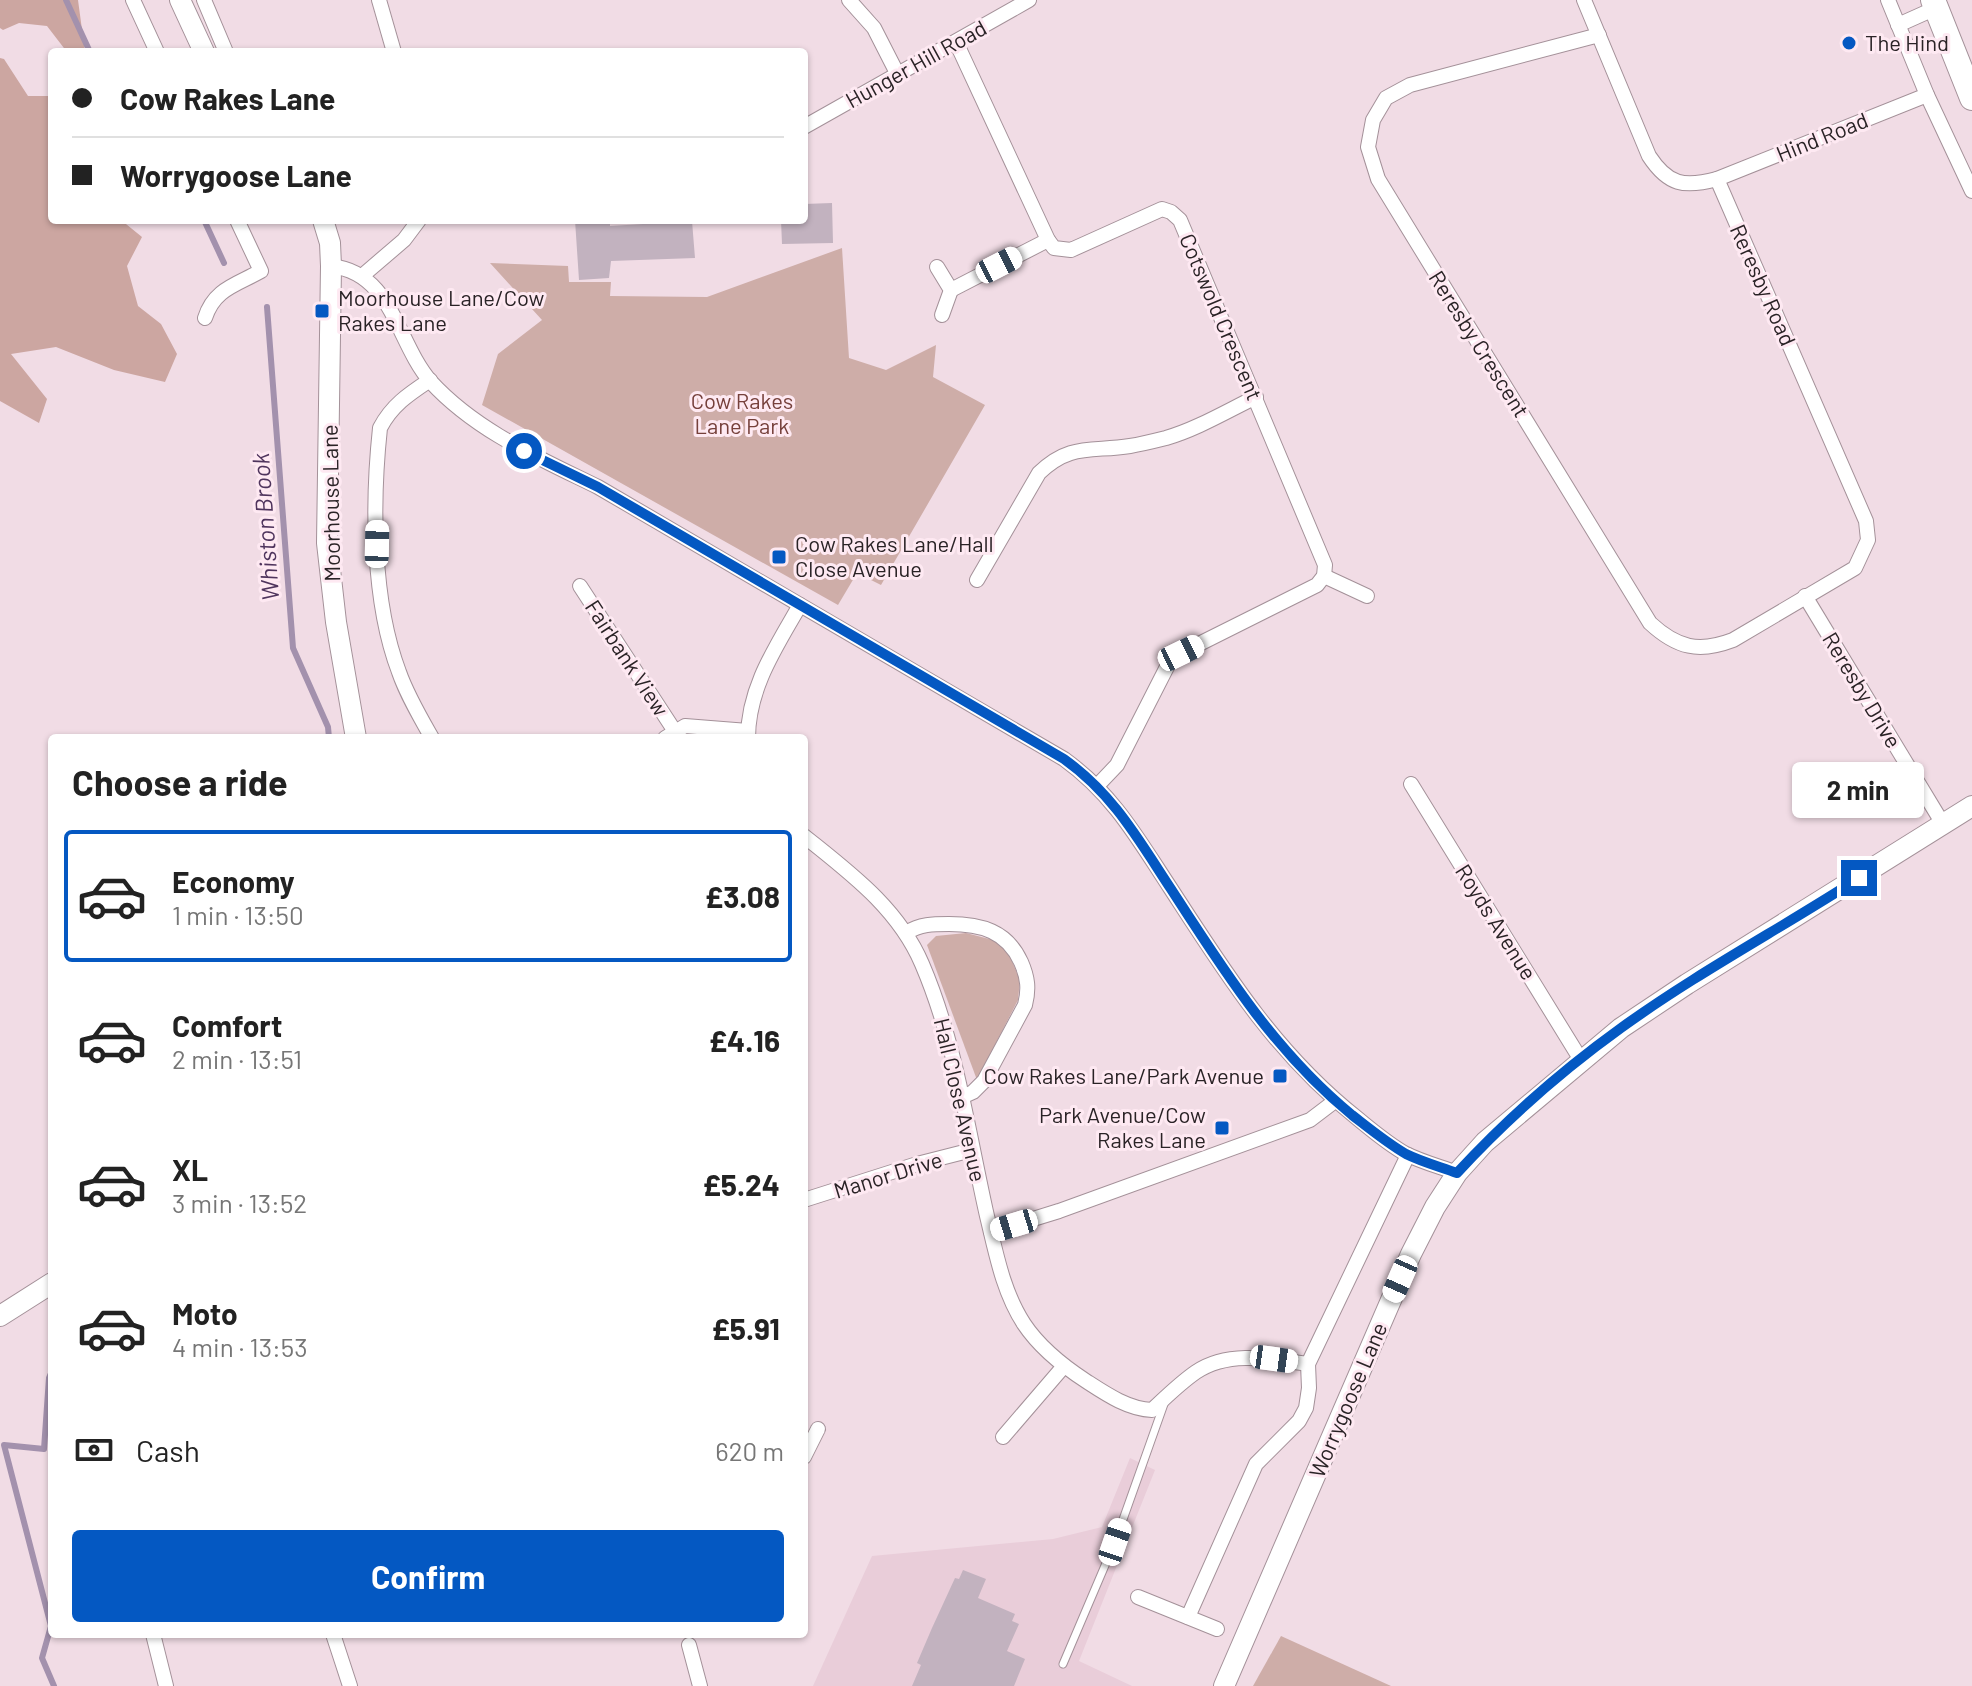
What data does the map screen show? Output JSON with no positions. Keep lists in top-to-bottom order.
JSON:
{
  "streets": {
    "main road": ["Moorhouse Lane", "Worrygoose Lane"],
    "street": [
      "Hunger Hill Road",
      "Hind Road",
      "Reresby Road",
      "Cotswold Crescent",
      "Reresby Crescent",
      "Fairbank View",
      "Reresby Drive",
      "Royds Avenue",
      "Hall Close Avenue",
      "Manor Drive"
    ]
  },
  "crossings": [
    ["Hind Road", "Reresby Road"],
    ["Reresby Road", "Reresby Crescent"],
    ["Reresby Road", "Reresby Drive"],
    ["Reresby Crescent", "Reresby Drive"],
    ["Reresby Drive", "Worrygoose Lane"],
    ["Royds Avenue", "Worrygoose Lane"],
    ["Hall Close Avenue", "Manor Drive"]
  ],
  "water": ["Whiston Brook"],
  "parks": ["Cow Rakes Lane Park"],
  "places": {
    "other": ["The Hind"],
    "transit": [
      "Moorhouse Lane/Cow Rakes Lane",
      "Cow Rakes Lane/Hall Close Avenue",
      "Cow Rakes Lane/Park Avenue",
      "Park Avenue/Cow Rakes Lane"
    ]
  },
  "page": {
    "banner": ["Cow Rakes Lane", "Worrygoose Lane"],
    "heading": "Choose a ride",
    "bubble": "2 min",
    "list": [
      {
        "name": "Economy",
        "note": "1 min · 13:50",
        "value": "£3.08"
      },
      {
        "name": "Comfort",
        "note": "2 min · 13:51",
        "value": "£4.16"
      },
      {
        "name": "XL",
        "note": "3 min · 13:52",
        "value": "£5.24"
      },
      {
        "name": "Moto",
        "note": "4 min · 13:53",
        "value": "£5.91"
      }
    ],
    "pay": ["Cash", "620 m"],
    "buttons": "Confirm"
  }
}
